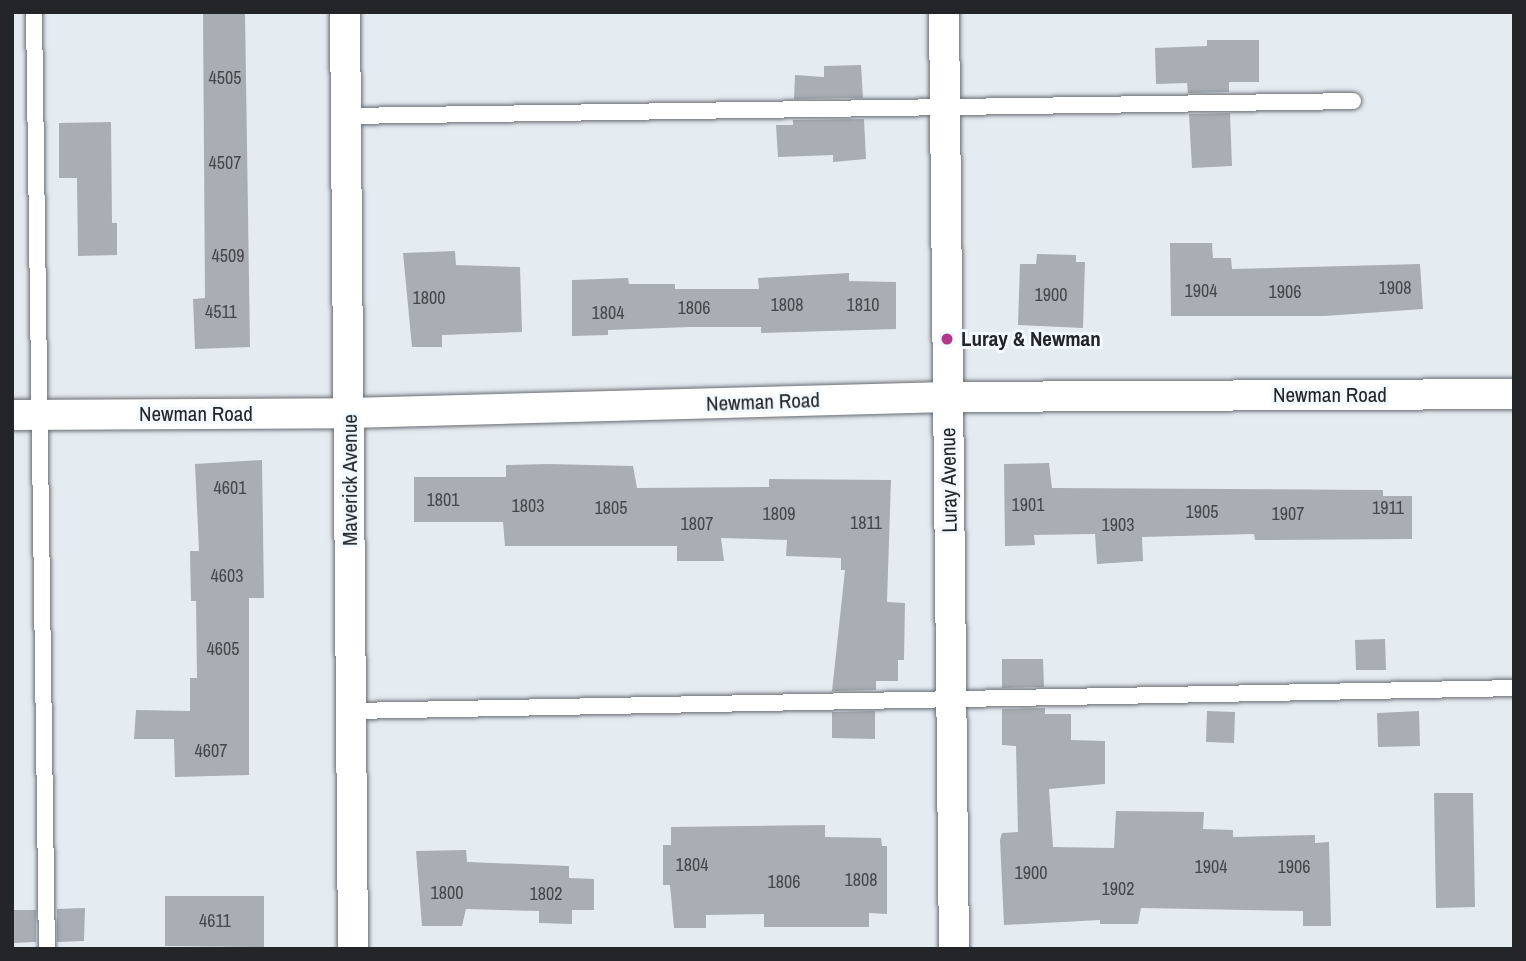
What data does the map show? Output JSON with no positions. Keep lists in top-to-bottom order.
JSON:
{
  "streets": {
    "street": ["Newman Road", "Maverick Avenue", "Luray Avenue"]
  },
  "crossings": [
    ["Newman Road", "Maverick Avenue"],
    ["Newman Road", "Luray Avenue"]
  ],
  "places": ["Luray & Newman"],
  "house_numbers": [
    "4505",
    "4507",
    "4509",
    "1908",
    "1904",
    "1906",
    "1900",
    "1800",
    "1808",
    "1810",
    "1806",
    "4511",
    "1804",
    "4601",
    "1801",
    "1901",
    "1803",
    "1805",
    "1911",
    "1905",
    "1809",
    "1907",
    "1811",
    "1807",
    "1903",
    "4603",
    "4605",
    "4607",
    "1804",
    "1904",
    "1906",
    "1900",
    "1808",
    "1806",
    "1902",
    "1800",
    "1802",
    "4611"
  ]
}
